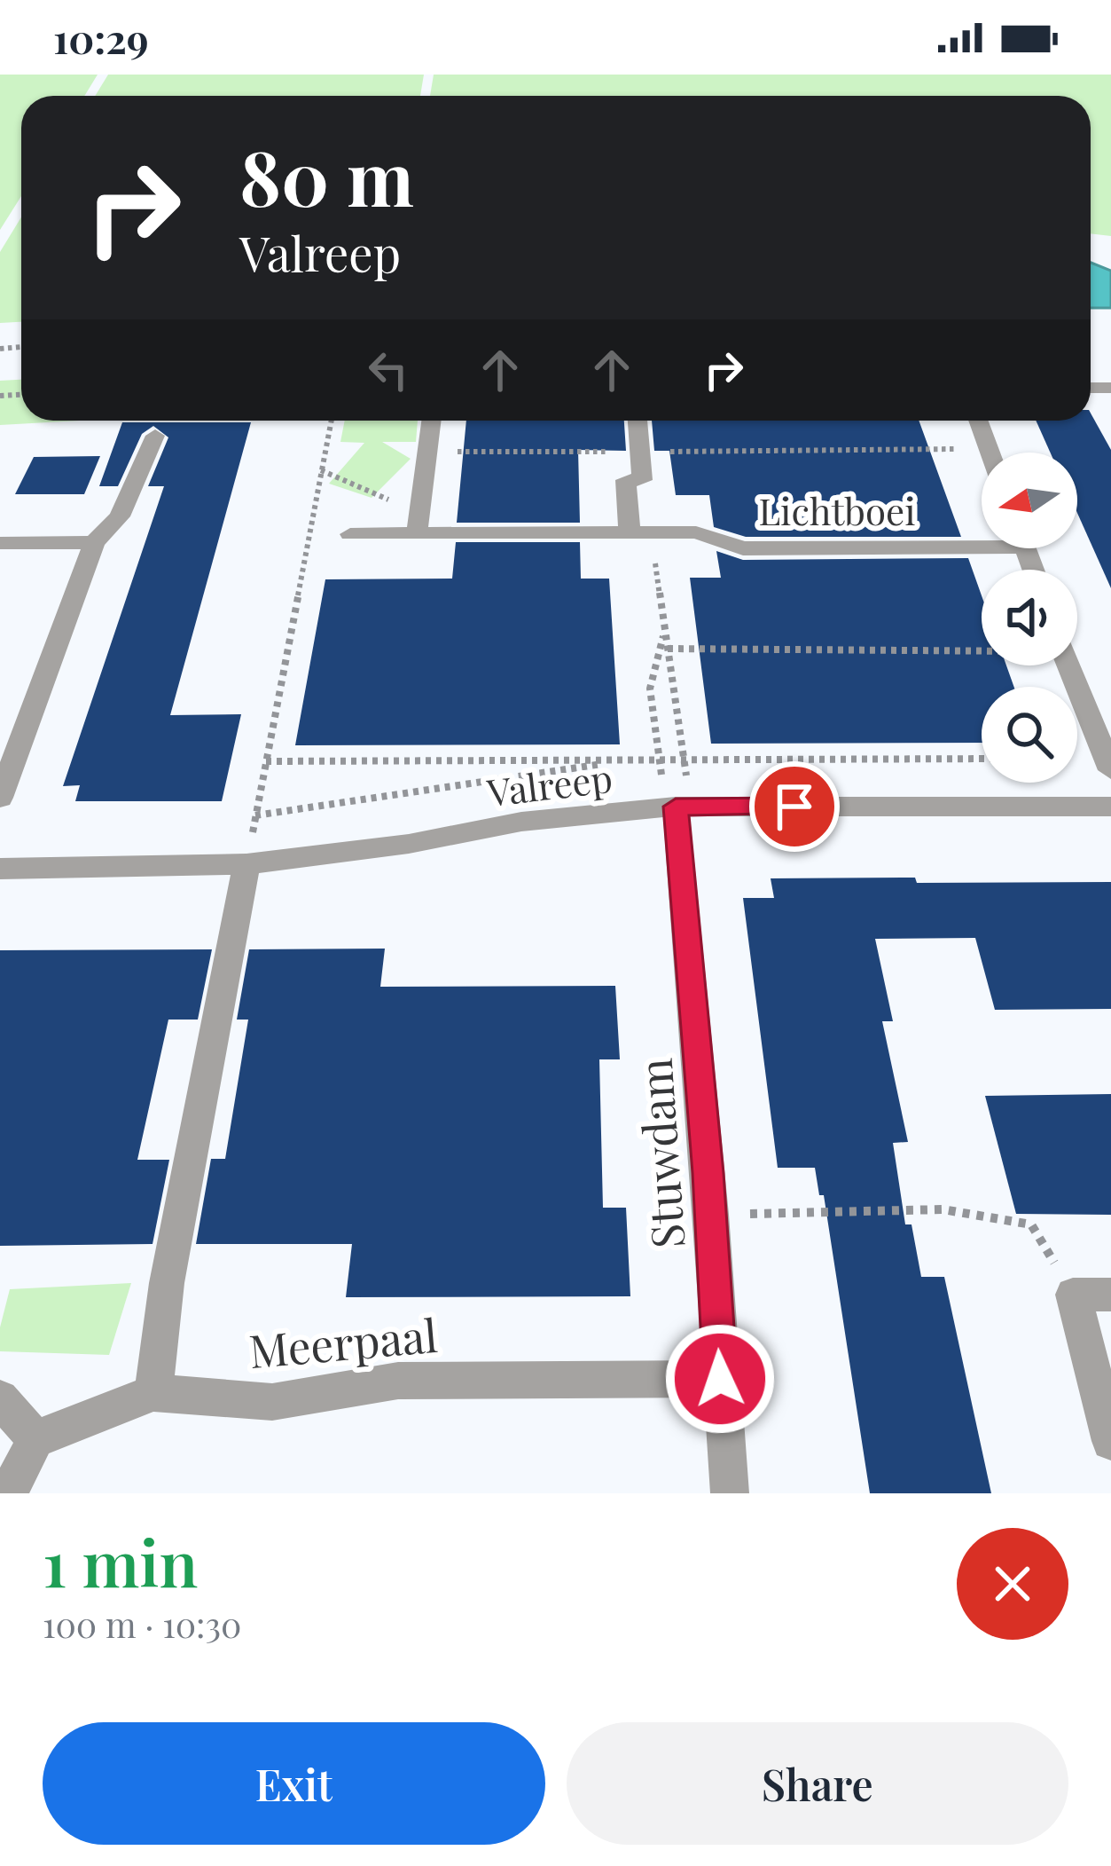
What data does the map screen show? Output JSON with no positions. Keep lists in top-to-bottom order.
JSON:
{
  "streets": {
    "street": [
      "Lichtboei",
      "Valreep",
      "Stuwdam",
      "Meerpaal"
    ]
  },
  "crossings": [
    ["Valreep", "Stuwdam"],
    ["Stuwdam", "Meerpaal"]
  ],
  "north": "left",
  "page": {
    "status": "10:29",
    "turn": ["80 m", "Valreep"],
    "heading": ["1 min", "100 m · 10:30"],
    "buttons": ["Exit", "Share"]
  }
}
